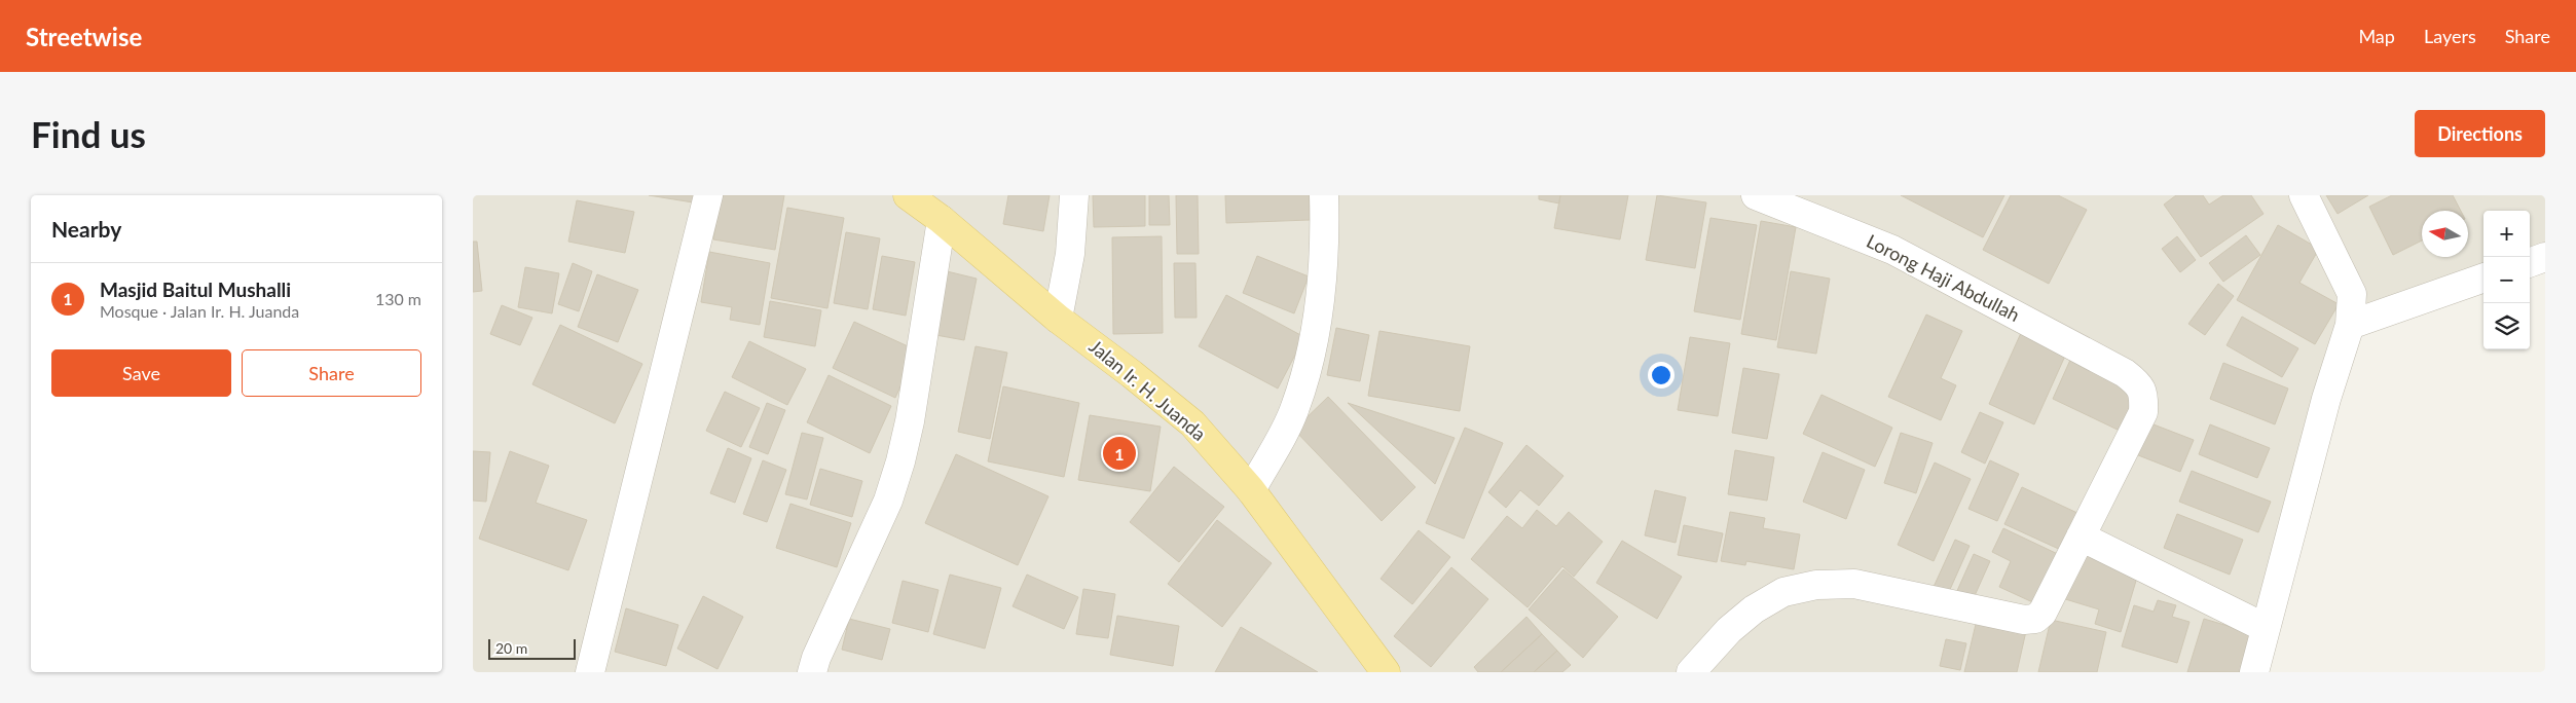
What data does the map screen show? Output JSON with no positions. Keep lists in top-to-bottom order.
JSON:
{
  "streets": {
    "main road": ["Jalan Ir. H. Juanda"],
    "street": ["Lorong Haji Abdullah"]
  },
  "scale_bar": "20 m",
  "north": "left",
  "page": {
    "header": "Streetwise",
    "nav": ["Map", "Layers", "Share"],
    "buttons": [
      "Directions",
      ["Save", "Share"]
    ],
    "title": "Find us",
    "heading": "Nearby",
    "map_buttons": ["+", "−"],
    "list": [
      {
        "mark": "1",
        "name": "Masjid Baitul Mushalli",
        "note": "Mosque · Jalan Ir. H. Juanda",
        "value": "130 m"
      }
    ],
    "pins": "1",
    "scale": "20 m"
  }
}
